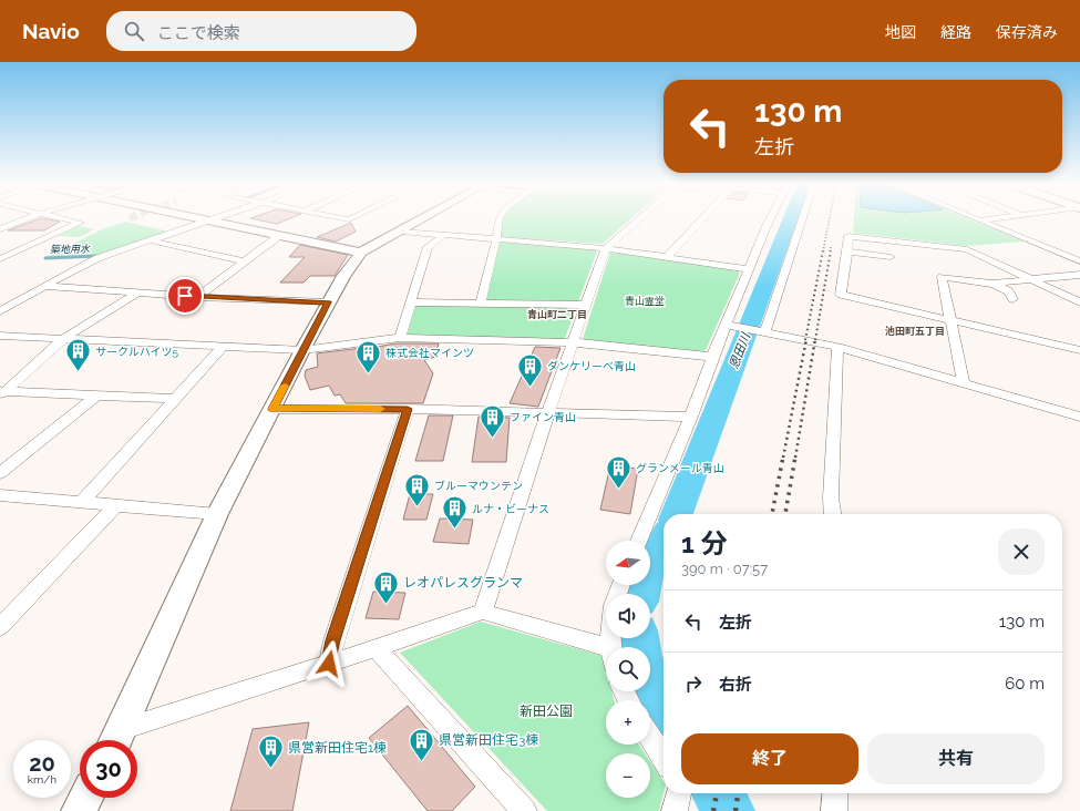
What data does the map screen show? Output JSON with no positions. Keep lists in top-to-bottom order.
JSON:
{
  "districts": ["青山町二丁目", "池田町五丁目"],
  "water": ["築地用水", "恩田川"],
  "parks": ["青山霊堂", "新田公園"],
  "places": {
    "building": [
      "サークルハイツ5",
      "株式会社マインツ",
      "ダンケリーベ青山",
      "ファイン青山",
      "グランメール青山",
      "ブルーマウンテン",
      "ルナ・ビーナス",
      "レオパレスグランマ",
      "県営新田住宅3棟",
      "県営新田住宅1棟"
    ]
  },
  "north": "left",
  "page": {
    "header": "Navio",
    "search": "ここで検索",
    "nav": ["地図", "経路", "保存済み"],
    "turn": ["130 m", "左折"],
    "heading": ["1 分", "390 m · 07:57"],
    "map_buttons": ["+", "−"],
    "list": [
      {
        "name": "左折",
        "value": "130 m"
      },
      {
        "name": "右折",
        "value": "60 m"
      }
    ],
    "buttons": ["終了", "共有"],
    "speed": "20 km/h",
    "limit": "30"
  }
}
